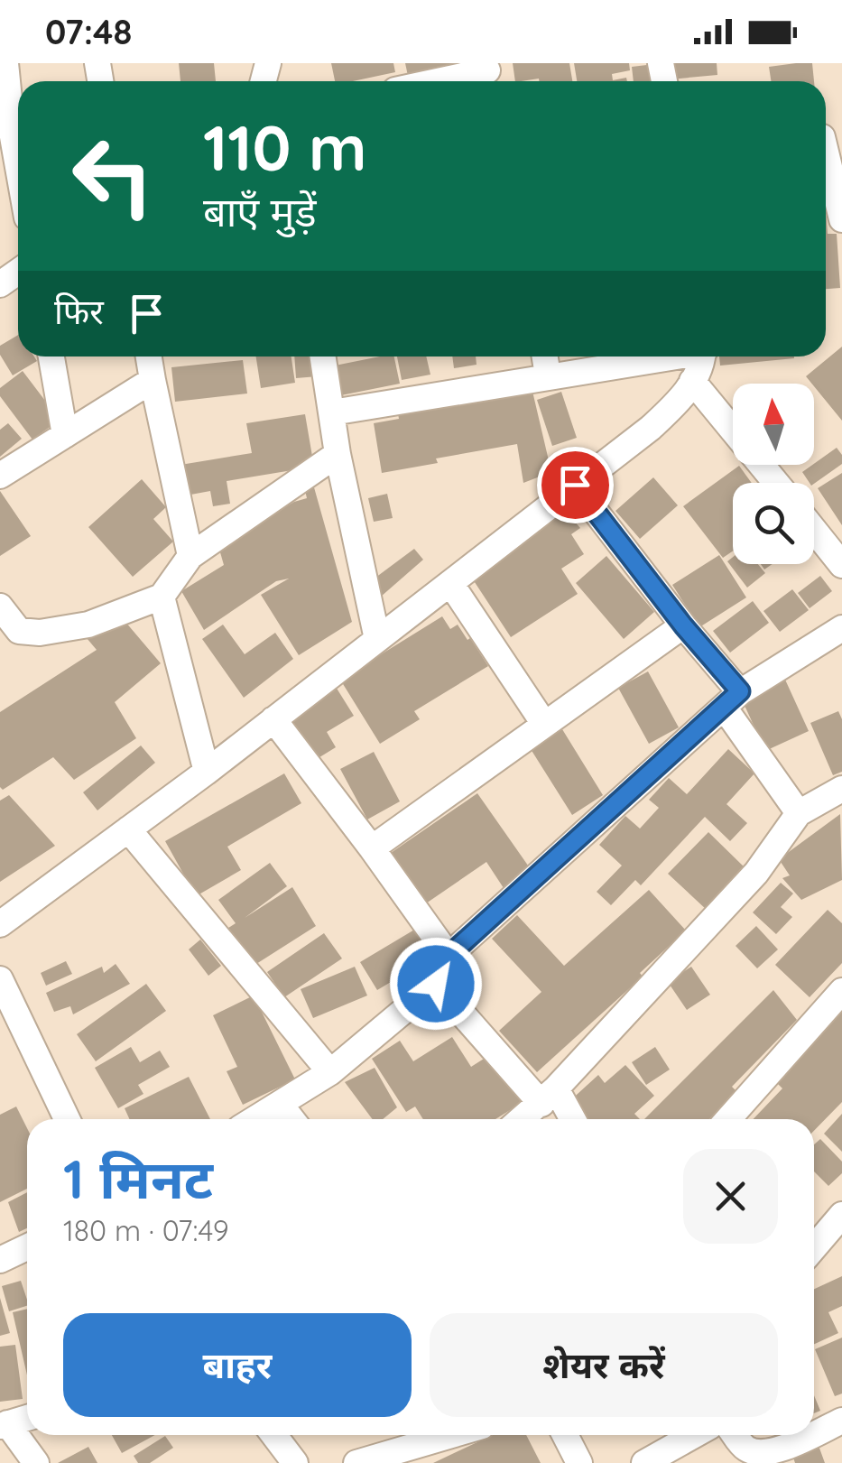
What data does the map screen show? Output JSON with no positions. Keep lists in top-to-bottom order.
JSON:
{
  "north": "top",
  "page": {
    "status": "07:48",
    "turn": ["110 m", "बाएँ मुड़ें"],
    "then": "फिर",
    "heading": ["1 मिनट", "180 m · 07:49"],
    "buttons": ["बाहर", "शेयर करें"]
  }
}
